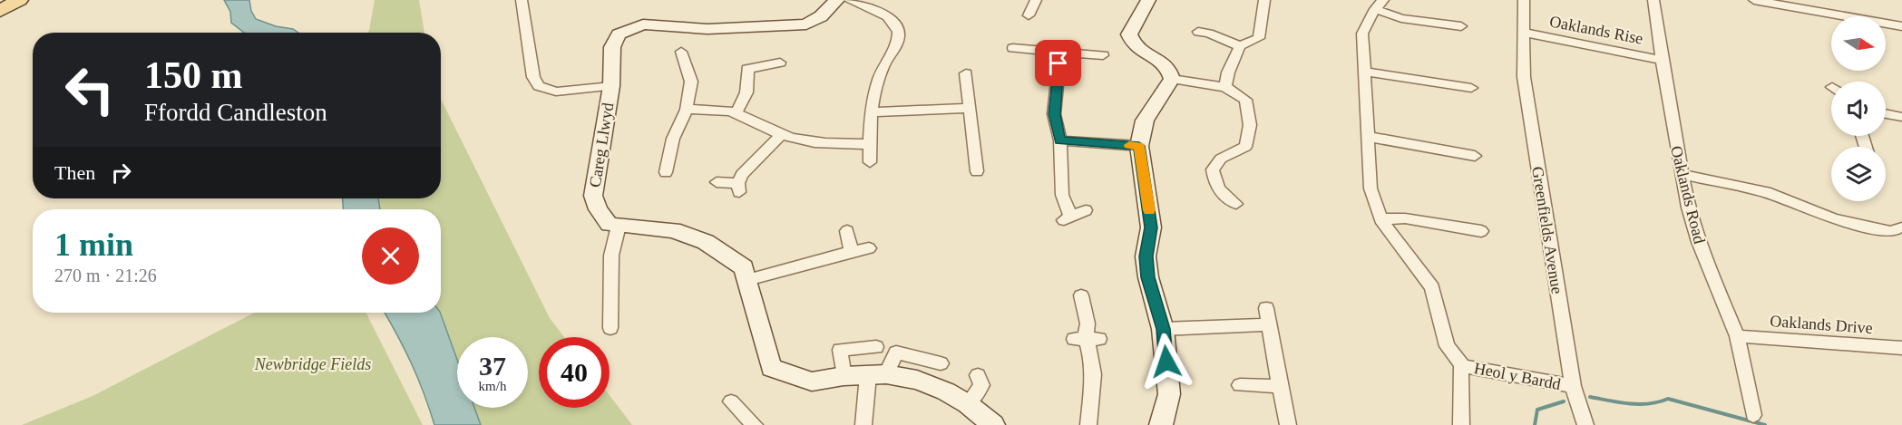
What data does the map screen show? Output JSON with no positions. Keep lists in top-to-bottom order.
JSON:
{
  "streets": {
    "street": [
      "Oaklands Rise",
      "Careg Llwyd",
      "Oaklands Road",
      "Greenfields Avenue",
      "Oaklands Drive",
      "Heol y Bardd"
    ]
  },
  "crossings": [
    ["Oaklands Rise", "Oaklands Road"],
    ["Oaklands Rise", "Greenfields Avenue"],
    ["Oaklands Road", "Oaklands Drive"],
    ["Greenfields Avenue", "Heol y Bardd"]
  ],
  "parks": ["Newbridge Fields"],
  "north": "right",
  "page": {
    "turn": ["150 m", "Ffordd Candleston"],
    "then": "Then",
    "heading": ["1 min", "270 m · 21:26"],
    "speed": "37 km/h",
    "limit": "40"
  }
}
